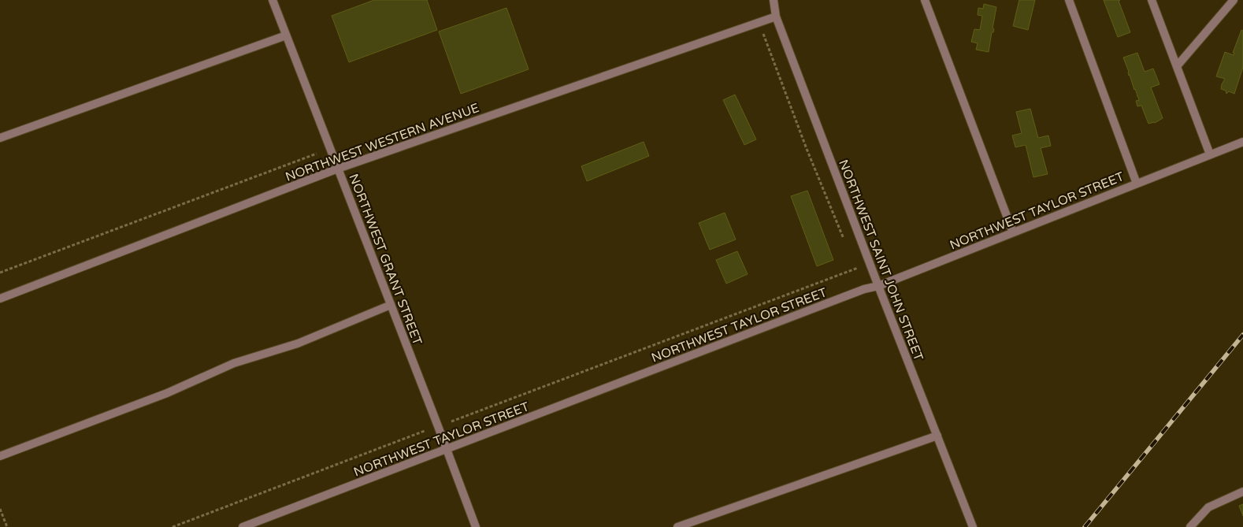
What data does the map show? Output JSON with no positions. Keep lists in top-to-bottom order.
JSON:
{
  "streets": {
    "street": [
      "NORTHWEST WESTERN AVENUE",
      "NORTHWEST TAYLOR STREET",
      "NORTHWEST GRANT STREET",
      "NORTHWEST SAINT JOHN STREET"
    ]
  },
  "crossings": [
    ["NORTHWEST WESTERN AVENUE", "NORTHWEST GRANT STREET"],
    ["NORTHWEST WESTERN AVENUE", "NORTHWEST SAINT JOHN STREET"],
    ["NORTHWEST TAYLOR STREET", "NORTHWEST GRANT STREET"],
    ["NORTHWEST TAYLOR STREET", "NORTHWEST SAINT JOHN STREET"]
  ]
}
